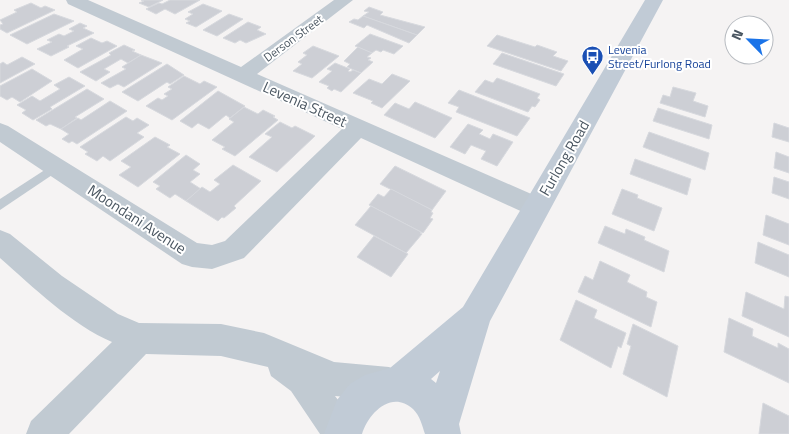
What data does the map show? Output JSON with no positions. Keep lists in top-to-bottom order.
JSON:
{
  "streets": {
    "main road": ["Furlong Road"],
    "street": ["Derson Street", "Levenia Street", "Moondani Avenue"]
  },
  "crossings": [
    ["Derson Street", "Levenia Street"],
    ["Levenia Street", "Furlong Road"],
    ["Levenia Street", "Moondani Avenue"]
  ],
  "places": {
    "bus stop": ["Levenia Street/Furlong Road"]
  },
  "north": "top left"
}
